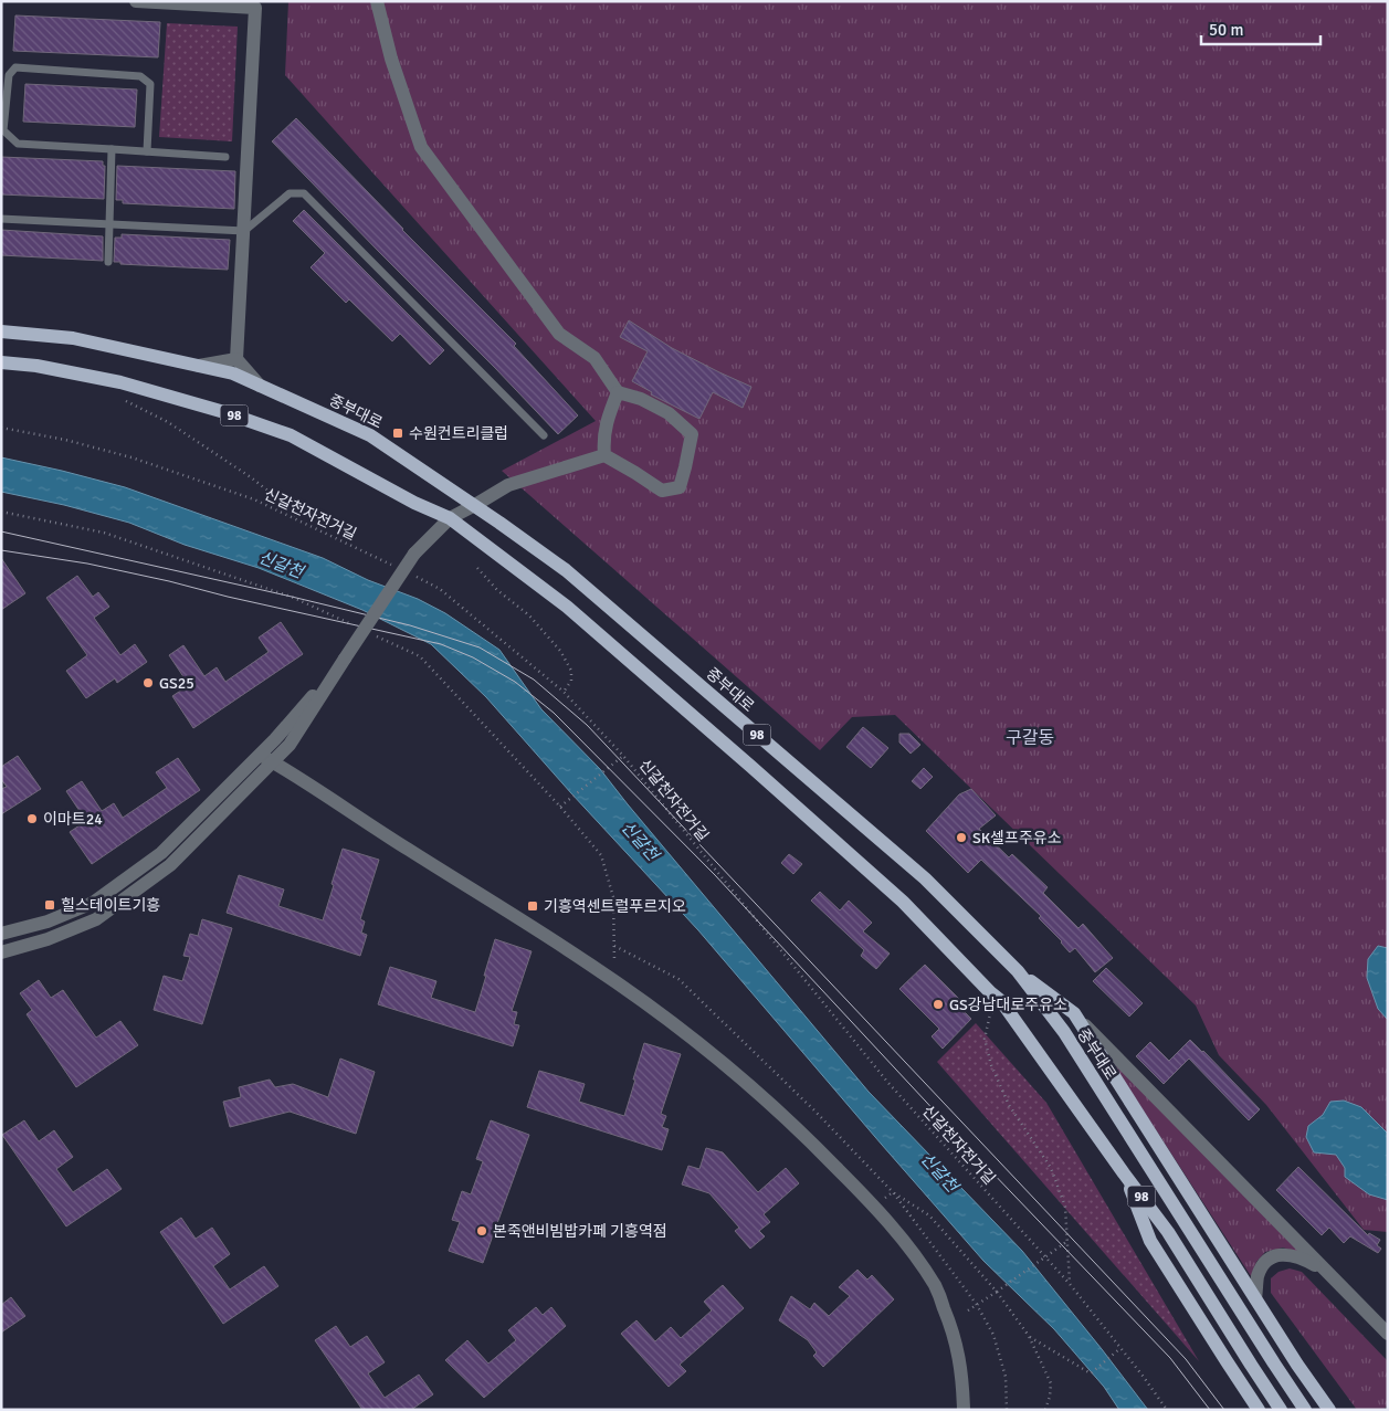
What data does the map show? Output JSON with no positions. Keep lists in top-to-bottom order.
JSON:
{
  "streets": {
    "main road": ["중부대로", "98"],
    "path": ["신갈천자전거길"]
  },
  "districts": ["구갈동"],
  "water": ["신갈천"],
  "places": {
    "transit": ["수원컨트리클럽", "힐스테이트기흥", "기흥역센트럴푸르지오"],
    "other": [
      "GS25",
      "이마트24",
      "SK셀프주유소",
      "GS강남대로주유소",
      "본죽앤비빔밥카페 기흥역점"
    ]
  },
  "scale_bar": "50 m"
}
